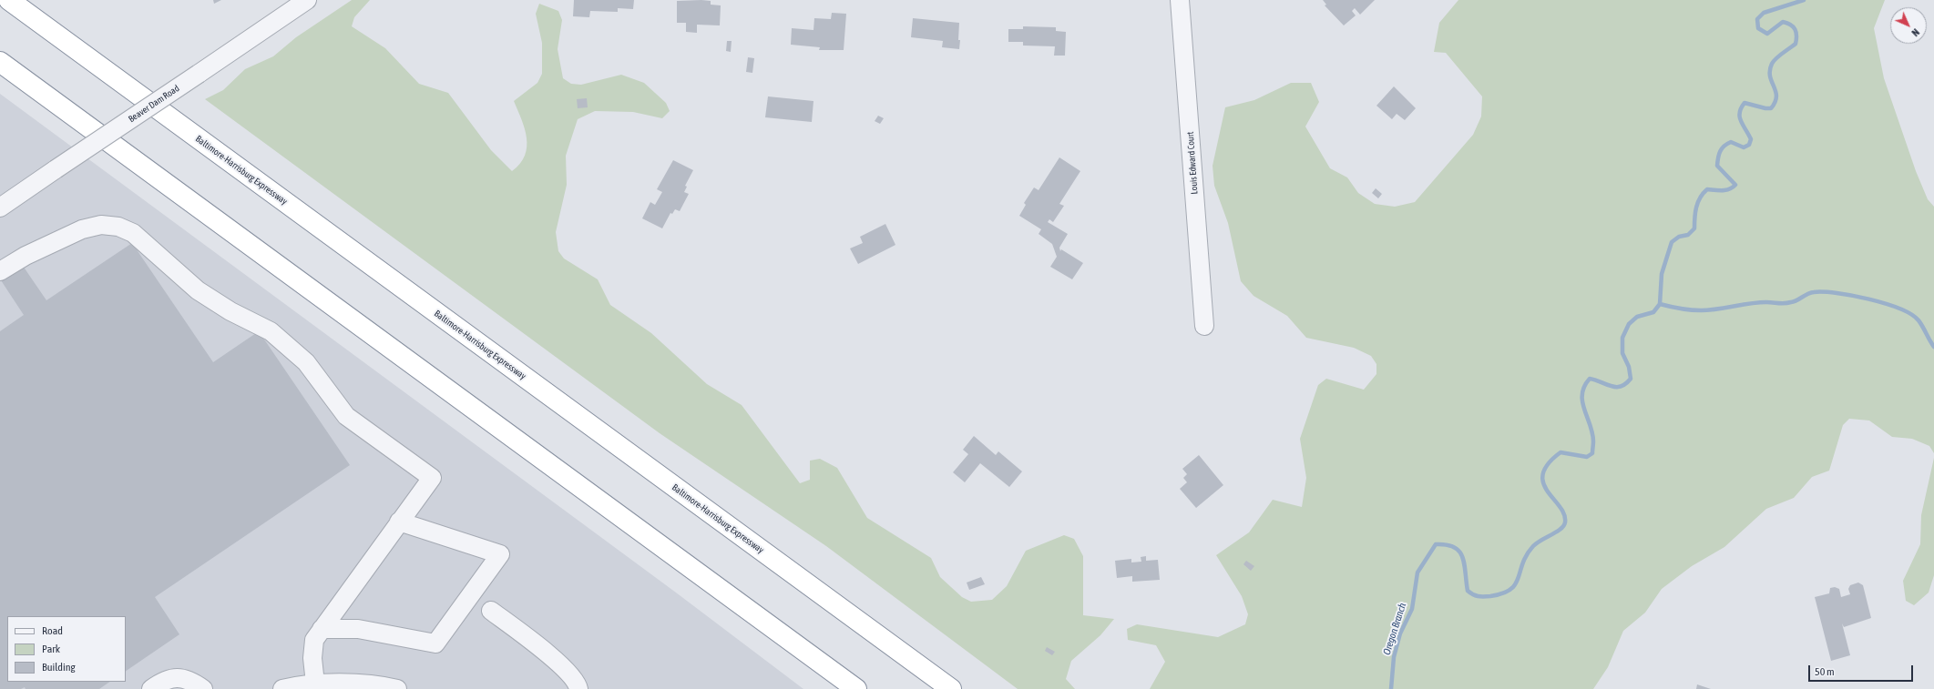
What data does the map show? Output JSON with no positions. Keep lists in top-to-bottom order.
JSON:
{
  "streets": {
    "highway": ["Baltimore-Harrisburg Expressway"],
    "street": ["Beaver Dam Road", "Louis Edward Court"]
  },
  "water": ["Oregon Branch"],
  "legend": ["Road", "Park", "Building"],
  "scale_bar": "50 m",
  "north": "bottom right"
}
